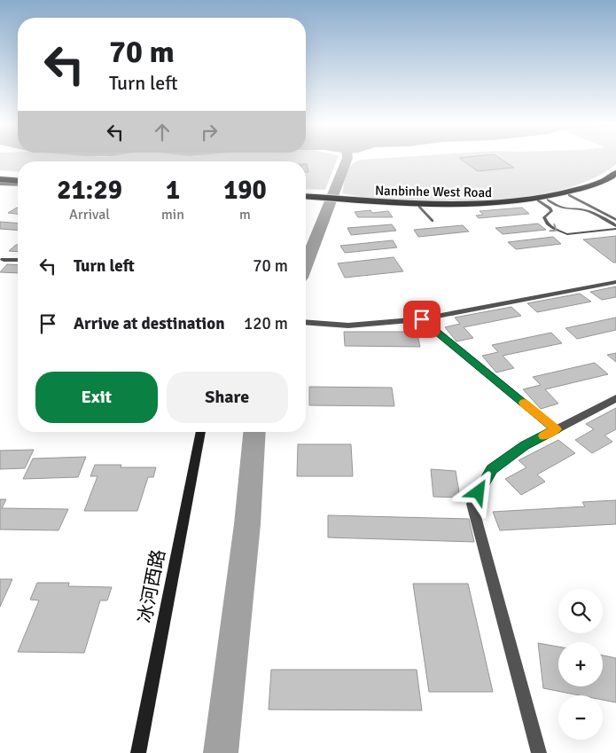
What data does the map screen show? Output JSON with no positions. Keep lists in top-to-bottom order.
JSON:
{
  "streets": {
    "highway": ["Nanbinhe West Road"],
    "main road": ["冰河西路"]
  },
  "page": {
    "turn": ["70 m", "Turn left"],
    "eta": [
      "21:29",
      "Arrival",
      "1",
      "min",
      "190",
      "m"
    ],
    "list": [
      {
        "name": "Turn left",
        "value": "70 m"
      },
      {
        "name": "Arrive at destination",
        "value": "120 m"
      }
    ],
    "buttons": ["Exit", "Share"],
    "map_buttons": ["+", "−"]
  }
}
